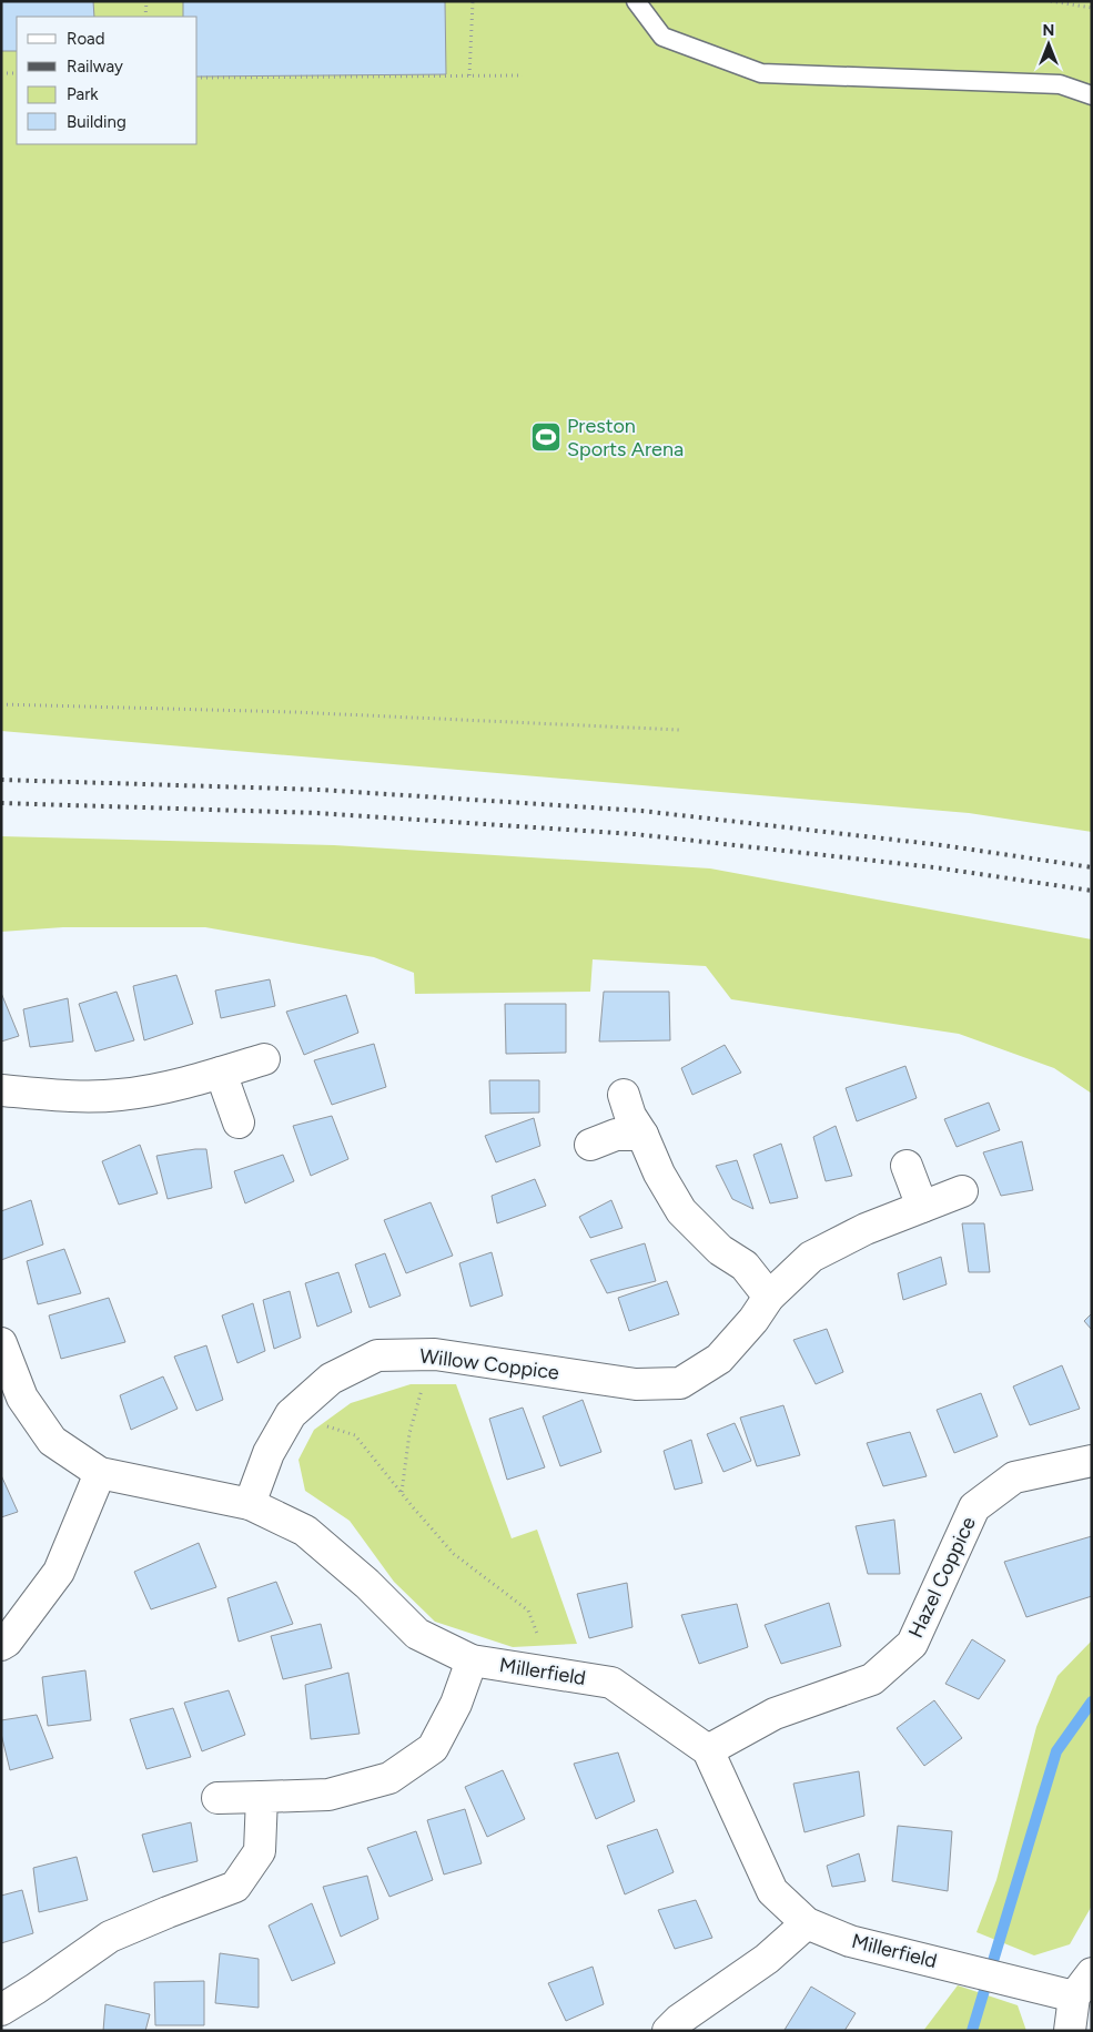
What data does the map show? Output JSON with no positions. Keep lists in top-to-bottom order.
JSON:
{
  "streets": {
    "street": ["Willow Coppice", "Hazel Coppice", "Millerfield"]
  },
  "crossings": [
    ["Willow Coppice", "Millerfield"],
    ["Hazel Coppice", "Millerfield"]
  ],
  "places": {
    "sports": ["Preston Sports Arena"]
  },
  "legend": [
    "Road",
    "Railway",
    "Park",
    "Building"
  ],
  "north": "top"
}
